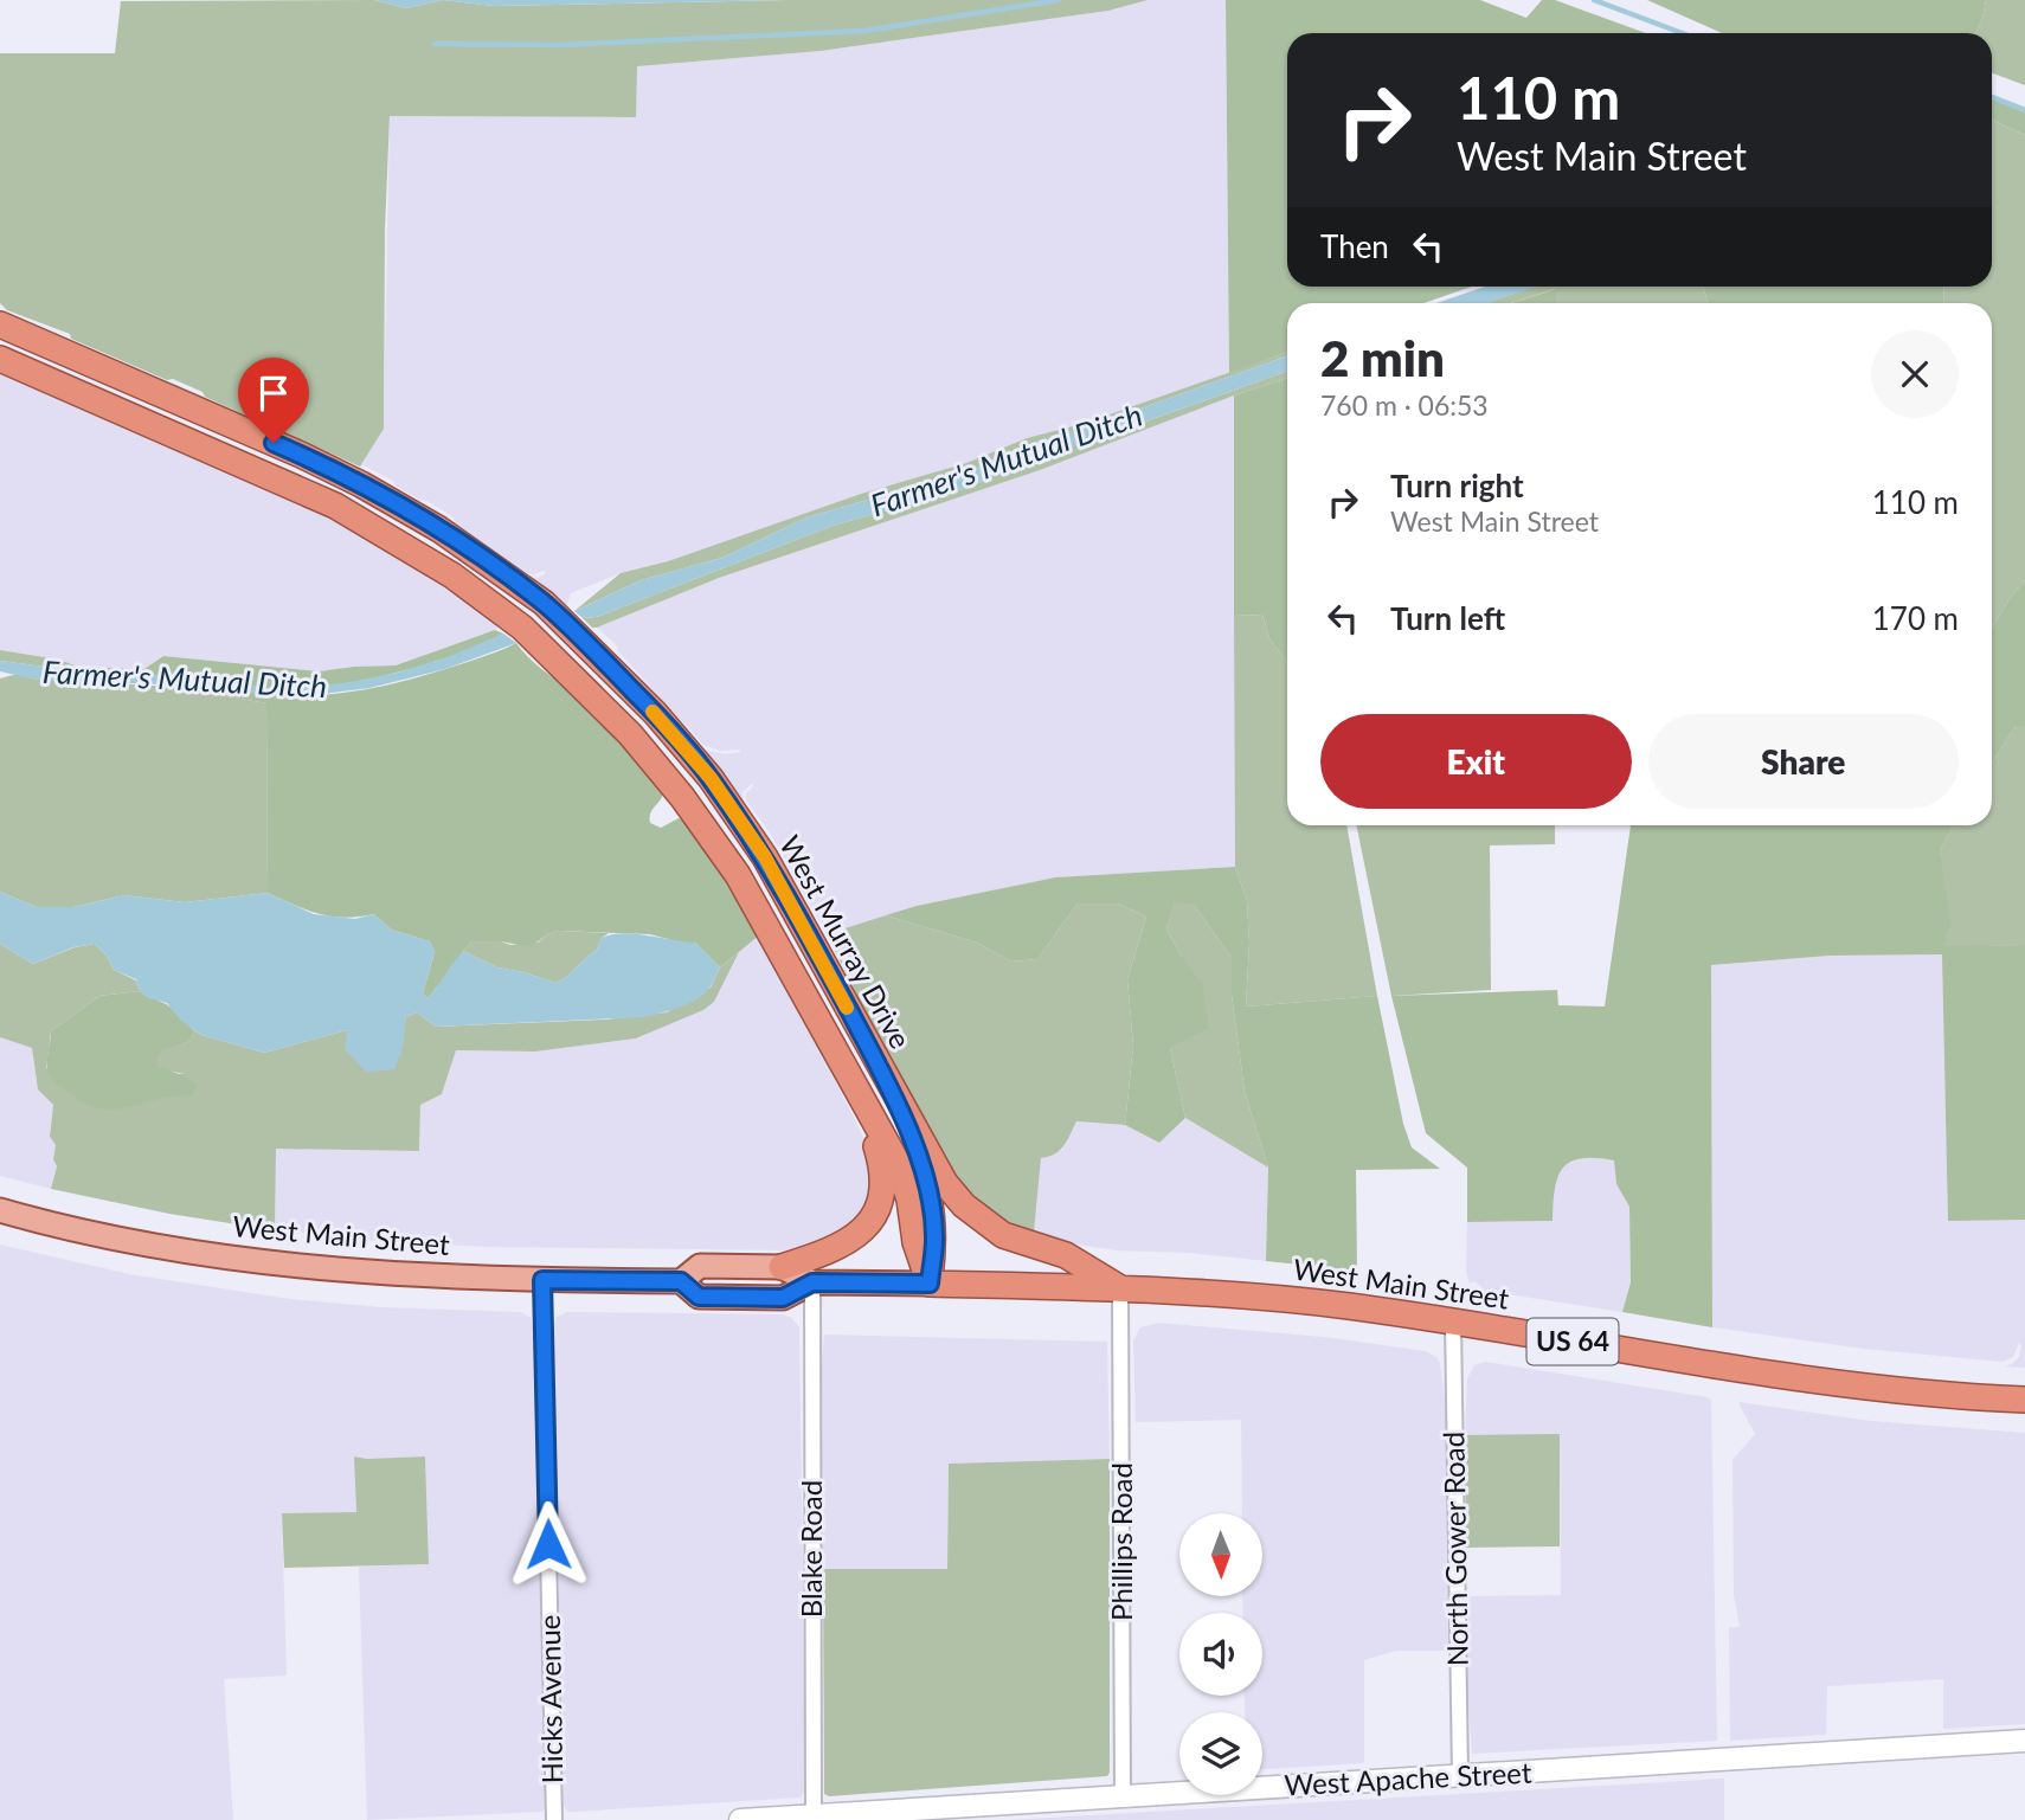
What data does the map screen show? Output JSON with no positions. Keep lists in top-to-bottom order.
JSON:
{
  "streets": {
    "highway": ["West Murray Drive", "West Main Street", "US 64"],
    "main road": ["West Apache Street"],
    "street": [
      "Phillips Road",
      "Blake Road",
      "North Gower Road",
      "Hicks Avenue"
    ]
  },
  "crossings": [
    ["West Murray Drive", "West Main Street"],
    ["West Murray Drive", "Phillips Road"],
    ["West Main Street", "Phillips Road"],
    ["West Main Street", "Blake Road"],
    ["West Main Street", "North Gower Road"],
    ["West Main Street", "Hicks Avenue"],
    ["Phillips Road", "West Apache Street"],
    ["Blake Road", "West Apache Street"],
    ["North Gower Road", "West Apache Street"]
  ],
  "water": ["Farmer's Mutual Ditch"],
  "north": "bottom",
  "page": {
    "turn": ["110 m", "West Main Street"],
    "then": "Then",
    "heading": ["2 min", "760 m · 06:53"],
    "list": [
      {
        "name": "Turn right",
        "note": "West Main Street",
        "value": "110 m"
      },
      {
        "name": "Turn left",
        "value": "170 m"
      }
    ],
    "buttons": ["Exit", "Share"]
  }
}
